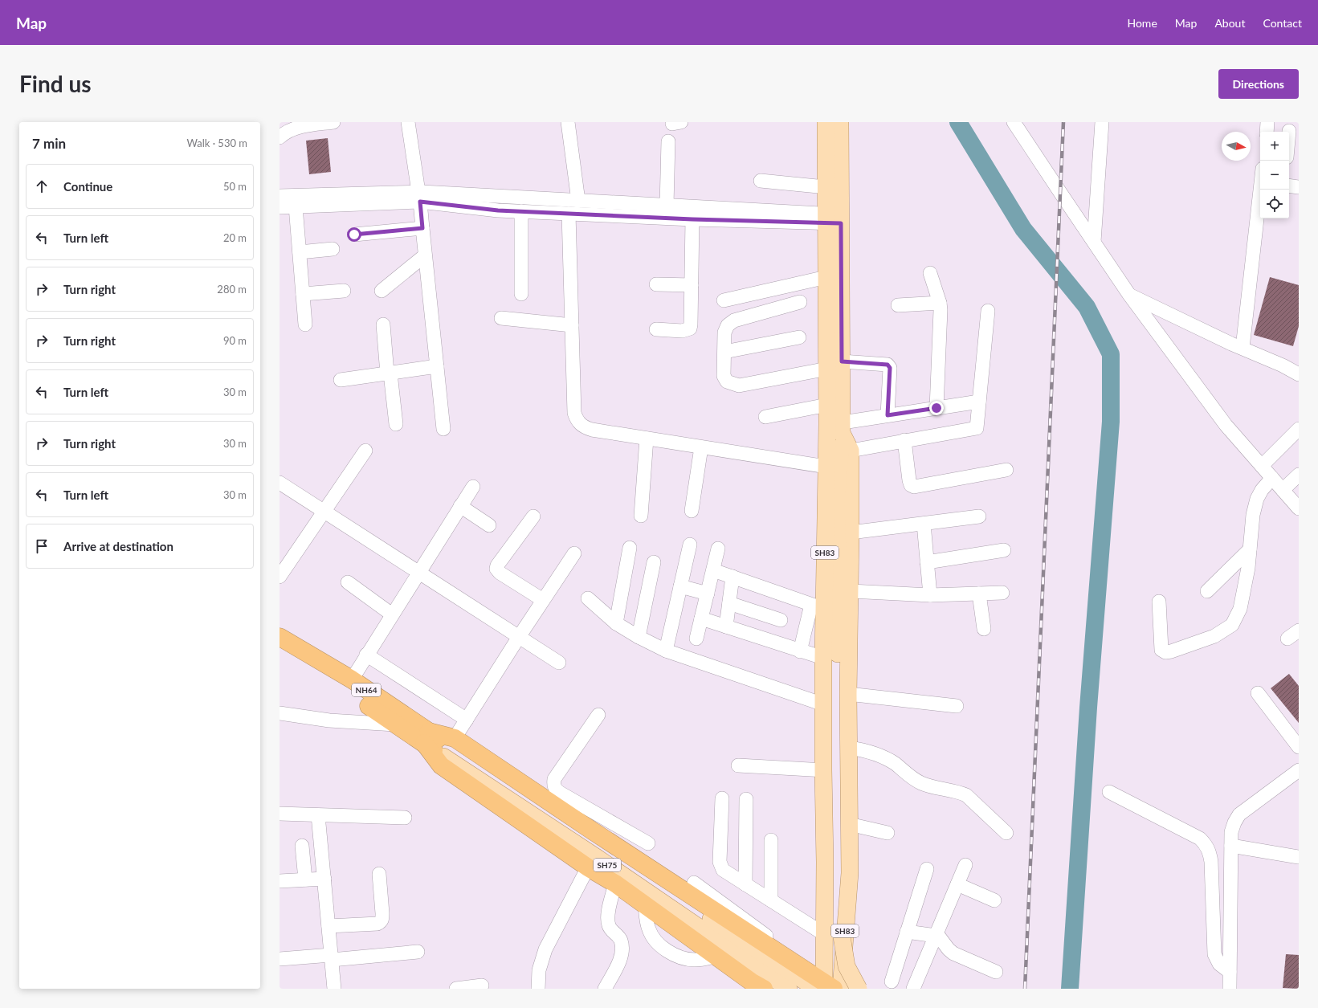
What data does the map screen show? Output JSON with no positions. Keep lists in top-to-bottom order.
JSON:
{
  "streets": {
    "highway": ["NH64"],
    "main road": ["SH83", "SH75"]
  },
  "crossings": [
    ["NH64", "SH75"]
  ],
  "north": "right",
  "page": {
    "header": "Map",
    "nav": [
      "Home",
      "Map",
      "About",
      "Contact"
    ],
    "buttons": "Directions",
    "title": "Find us",
    "heading": ["7 min", "Walk · 530 m"],
    "map_buttons": ["+", "−"],
    "list": [
      ["Continue", "50 m"],
      ["Turn left", "20 m"],
      ["Turn right", "280 m"],
      ["Turn right", "90 m"],
      ["Turn left", "30 m"],
      ["Turn right", "30 m"],
      ["Turn left", "30 m"],
      "Arrive at destination"
    ]
  }
}
